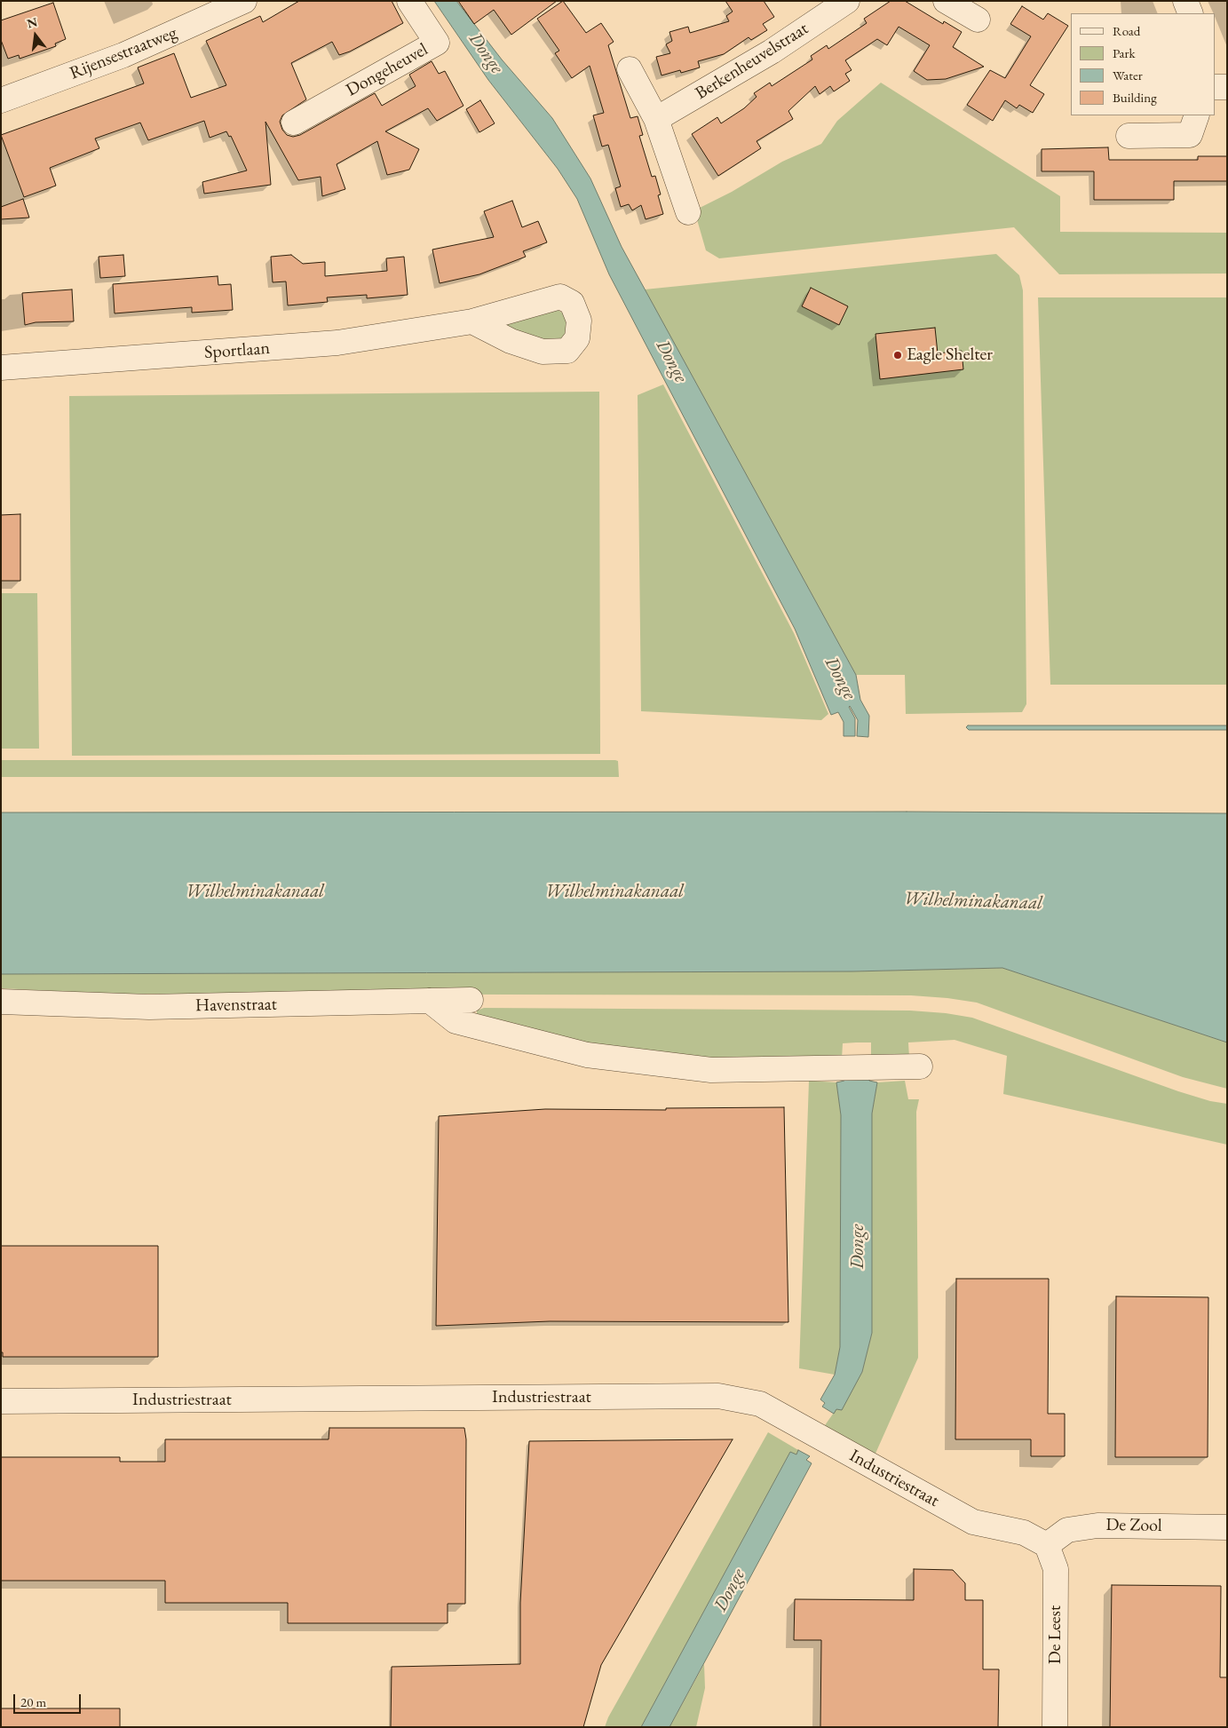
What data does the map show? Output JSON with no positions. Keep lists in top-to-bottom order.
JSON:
{
  "streets": {
    "street": [
      "Rijensestraatweg",
      "Berkenheuvelstraat",
      "Dongeheuvel",
      "Sportlaan",
      "Havenstraat",
      "Industriestraat",
      "De Zool",
      "De Leest"
    ]
  },
  "crossings": [
    ["Industriestraat", "De Zool"],
    ["Industriestraat", "De Leest"],
    ["De Zool", "De Leest"]
  ],
  "water": ["Donge", "Wilhelminakanaal"],
  "places": ["Eagle Shelter"],
  "legend": [
    "Road",
    "Park",
    "Water",
    "Building"
  ],
  "scale_bar": "20 m",
  "north": "top"
}
